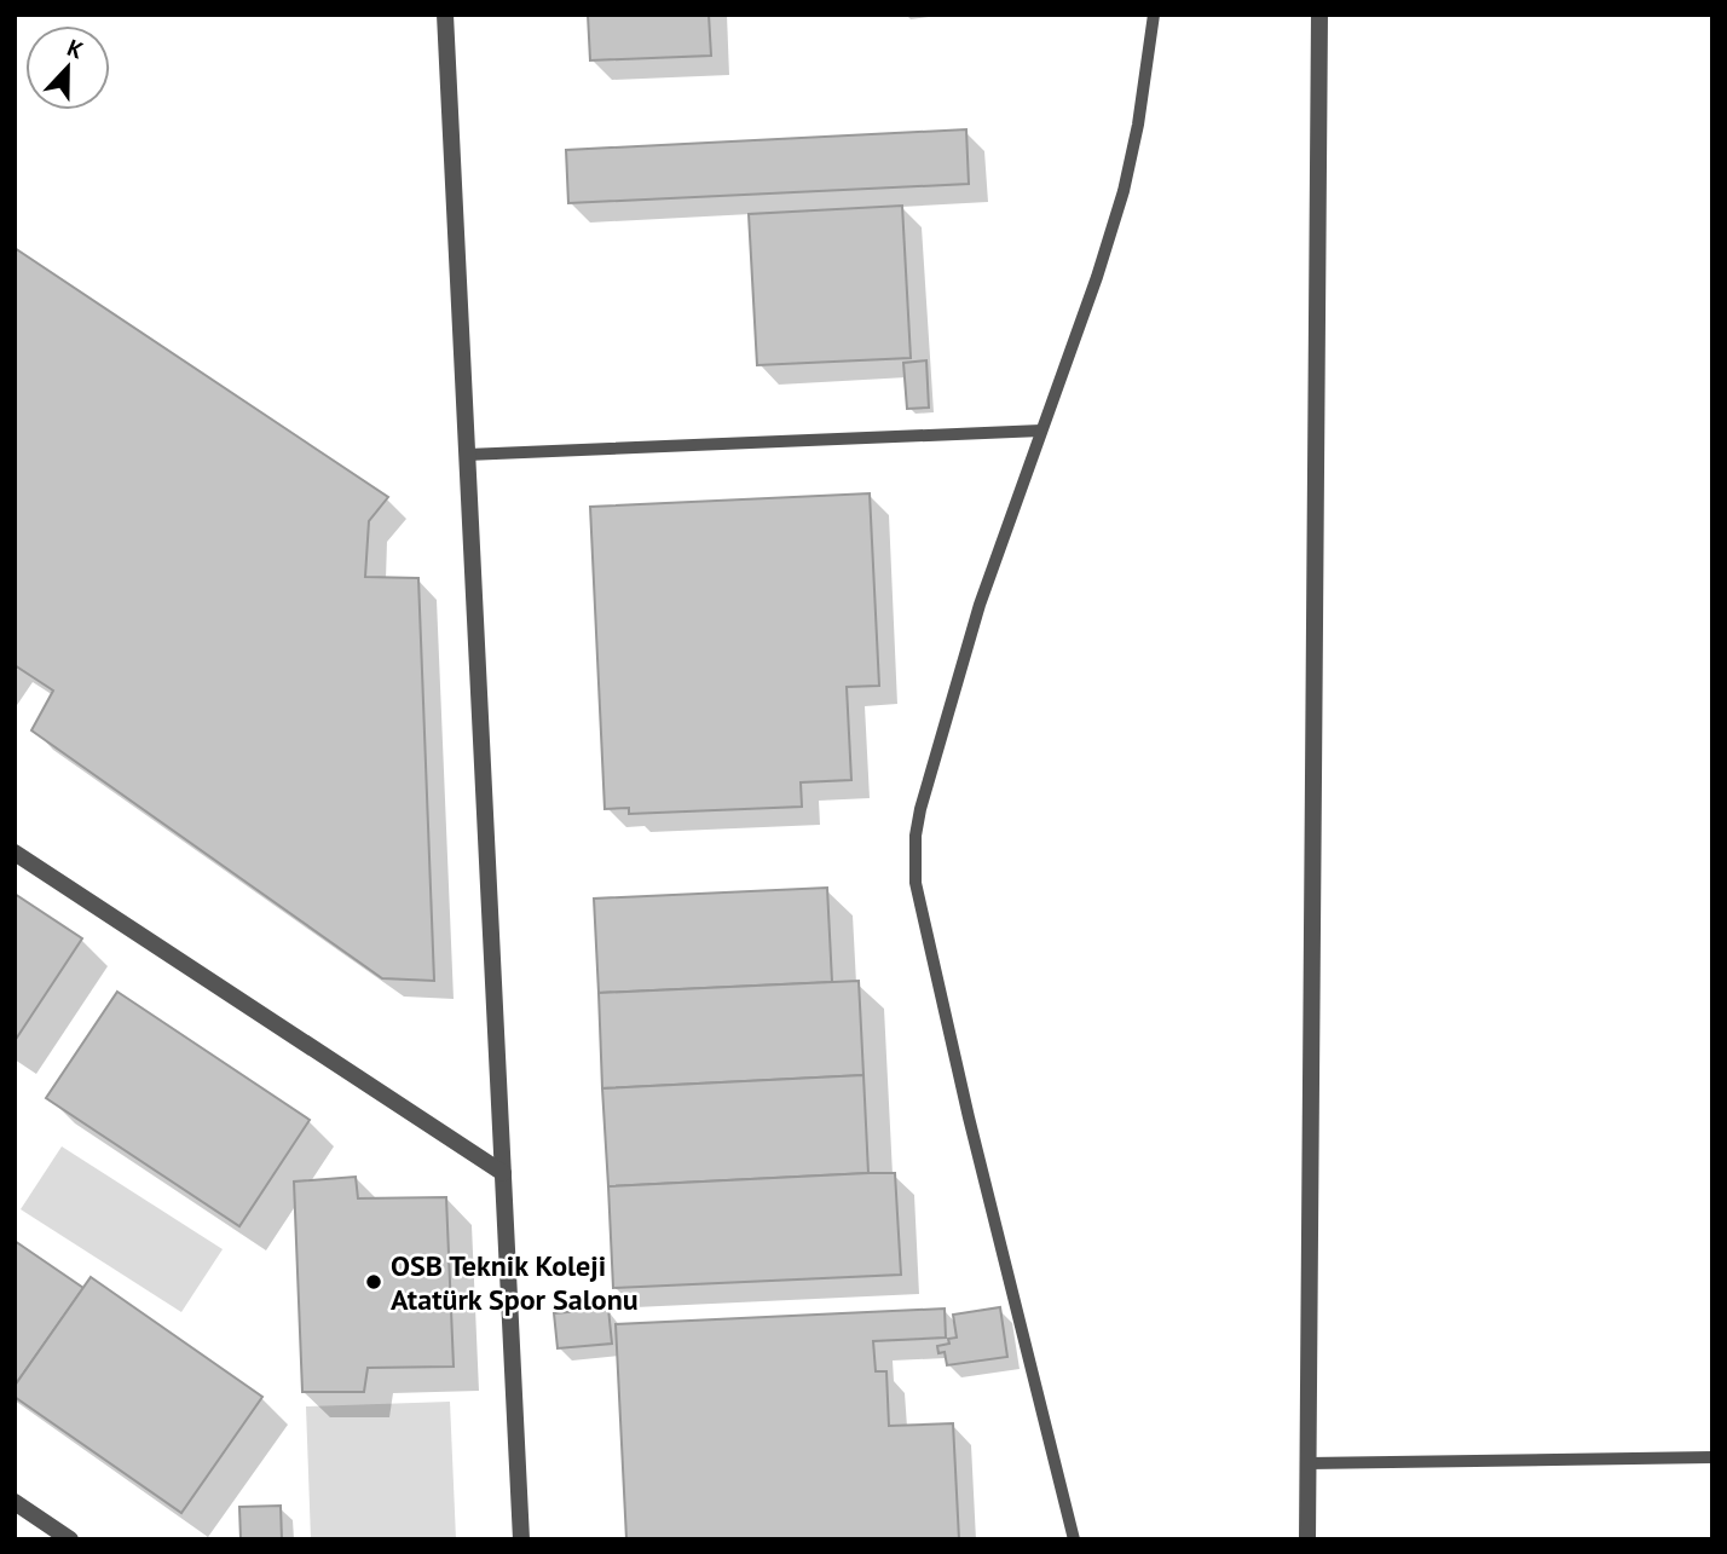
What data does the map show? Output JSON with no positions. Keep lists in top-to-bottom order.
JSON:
{
  "places": ["OSB Teknik Koleji Atatürk Spor Salonu"],
  "north": "top"
}
